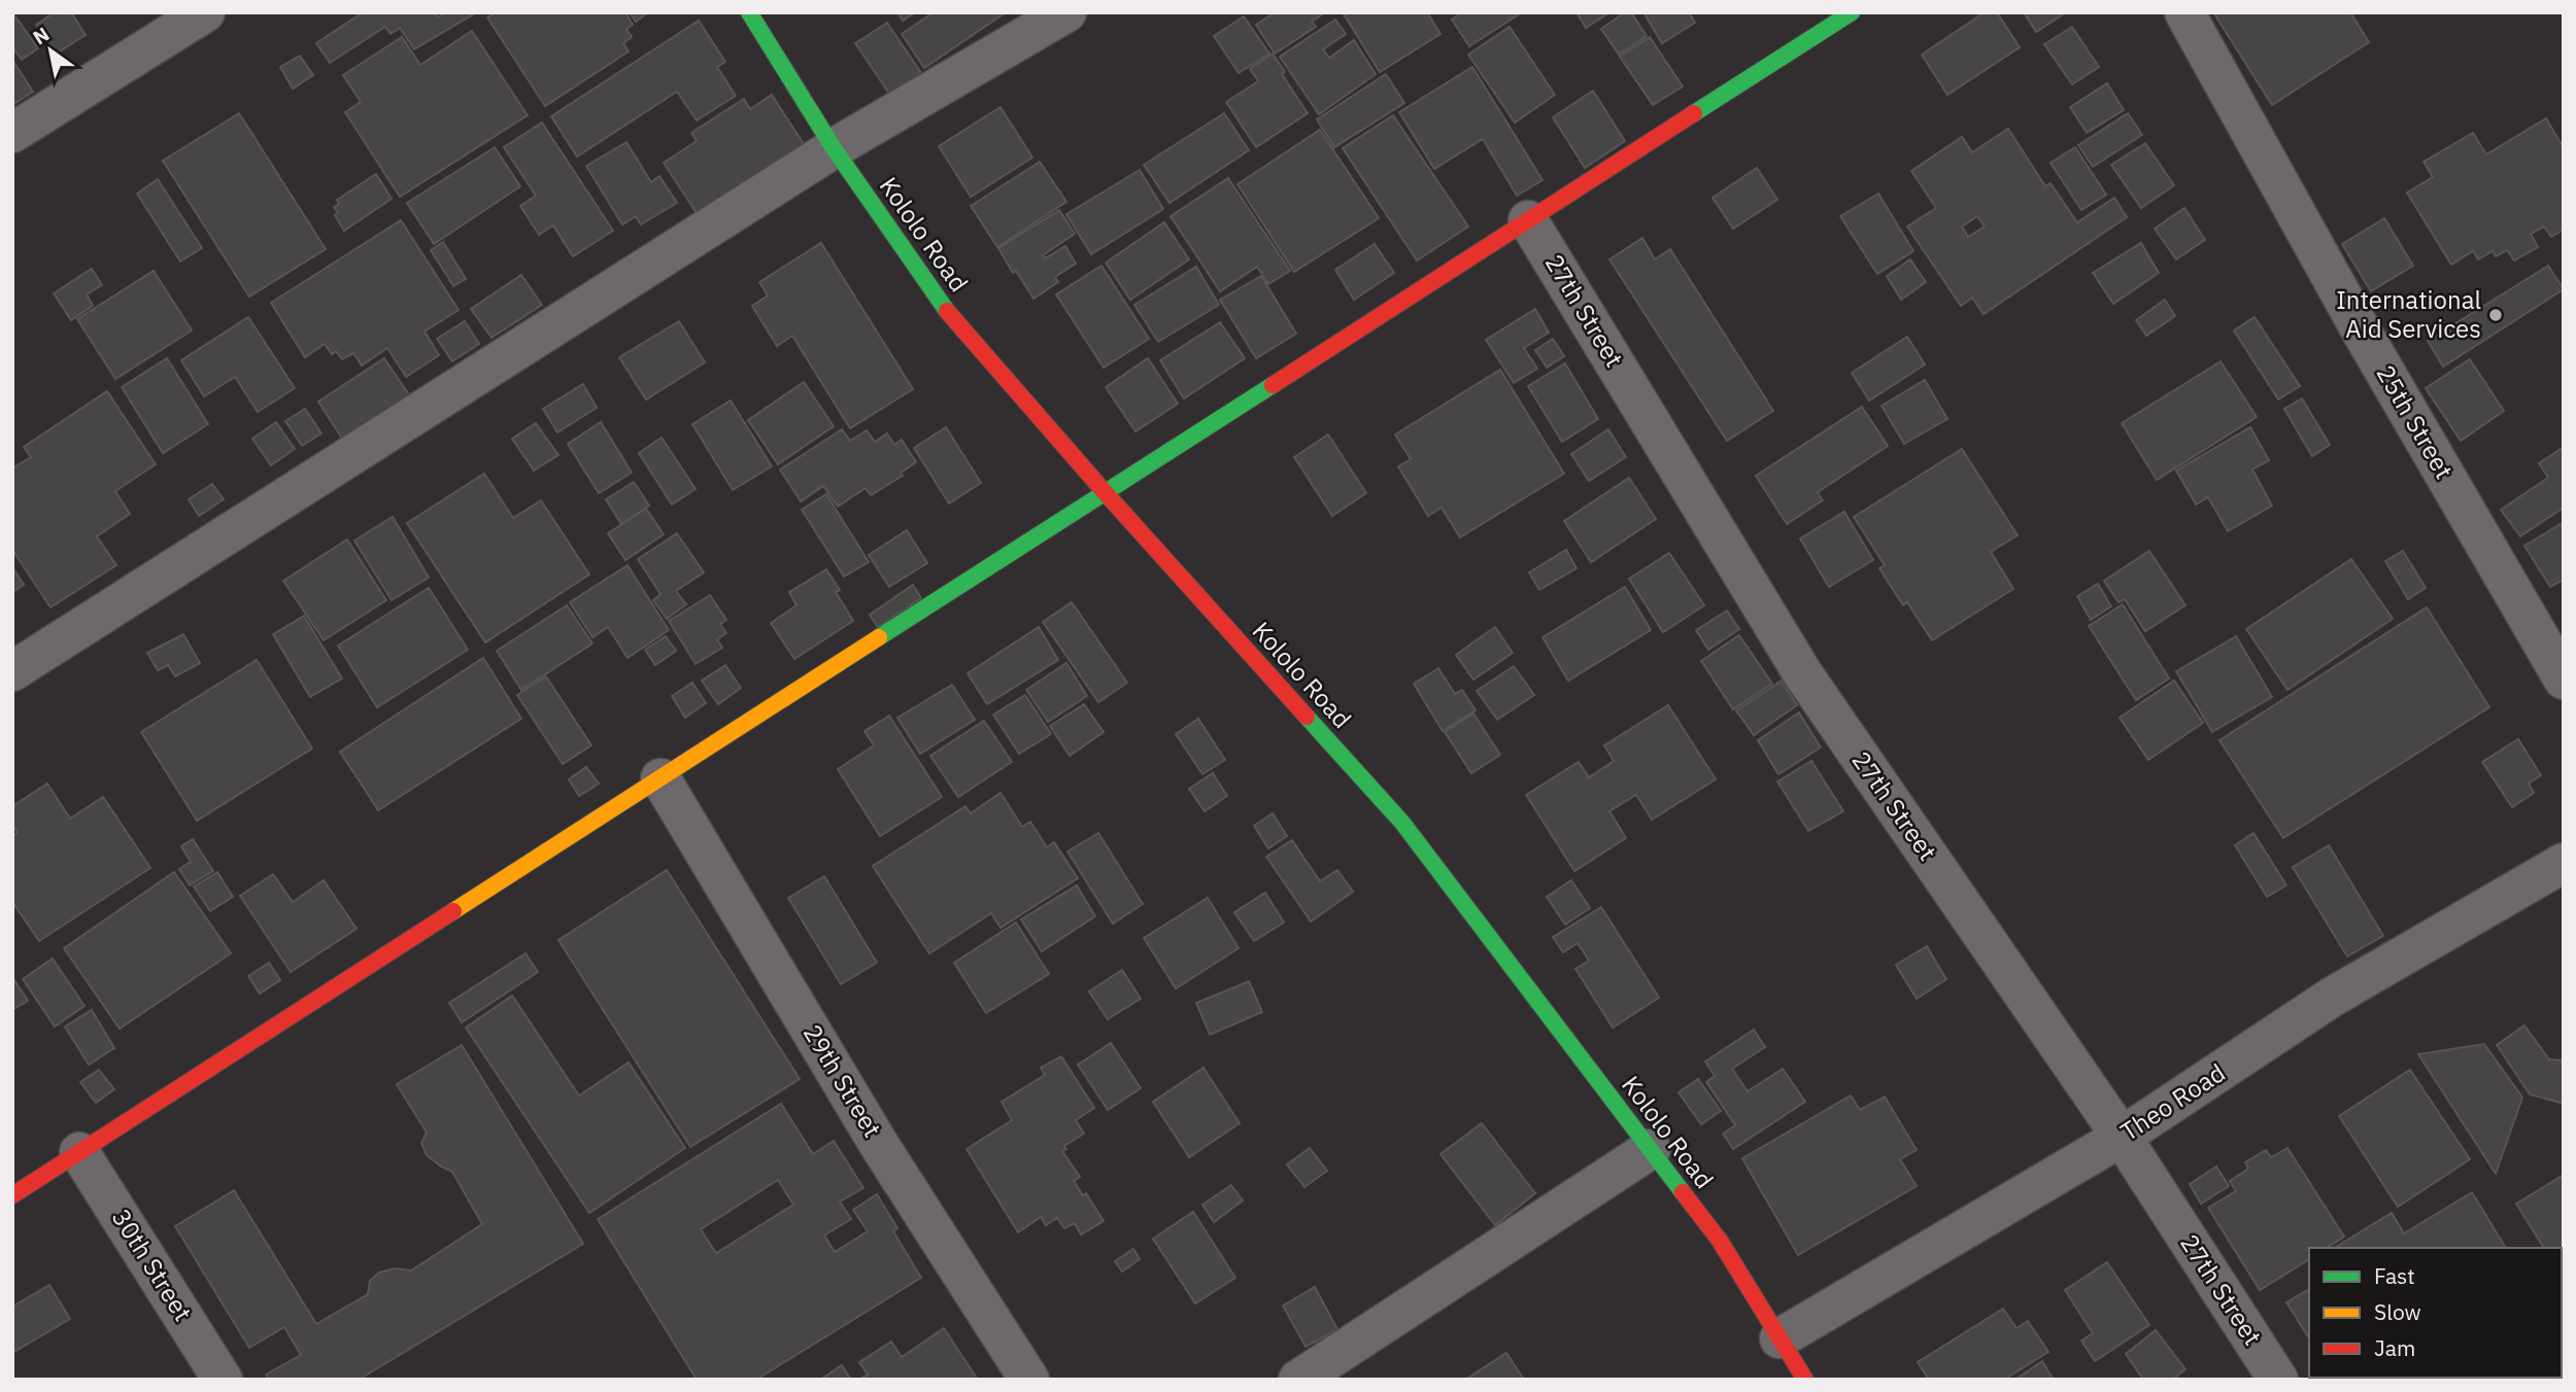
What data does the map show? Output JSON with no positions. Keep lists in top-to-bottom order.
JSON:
{
  "streets": {
    "street": [
      "Kololo Road",
      "27th Street",
      "25th Street",
      "29th Street",
      "Theo Road",
      "30th Street"
    ]
  },
  "crossings": [
    ["Kololo Road", "Theo Road"],
    ["27th Street", "Theo Road"]
  ],
  "places": ["International Aid Services"],
  "legend": ["Fast", "Slow", "Jam"],
  "north": "top left"
}
